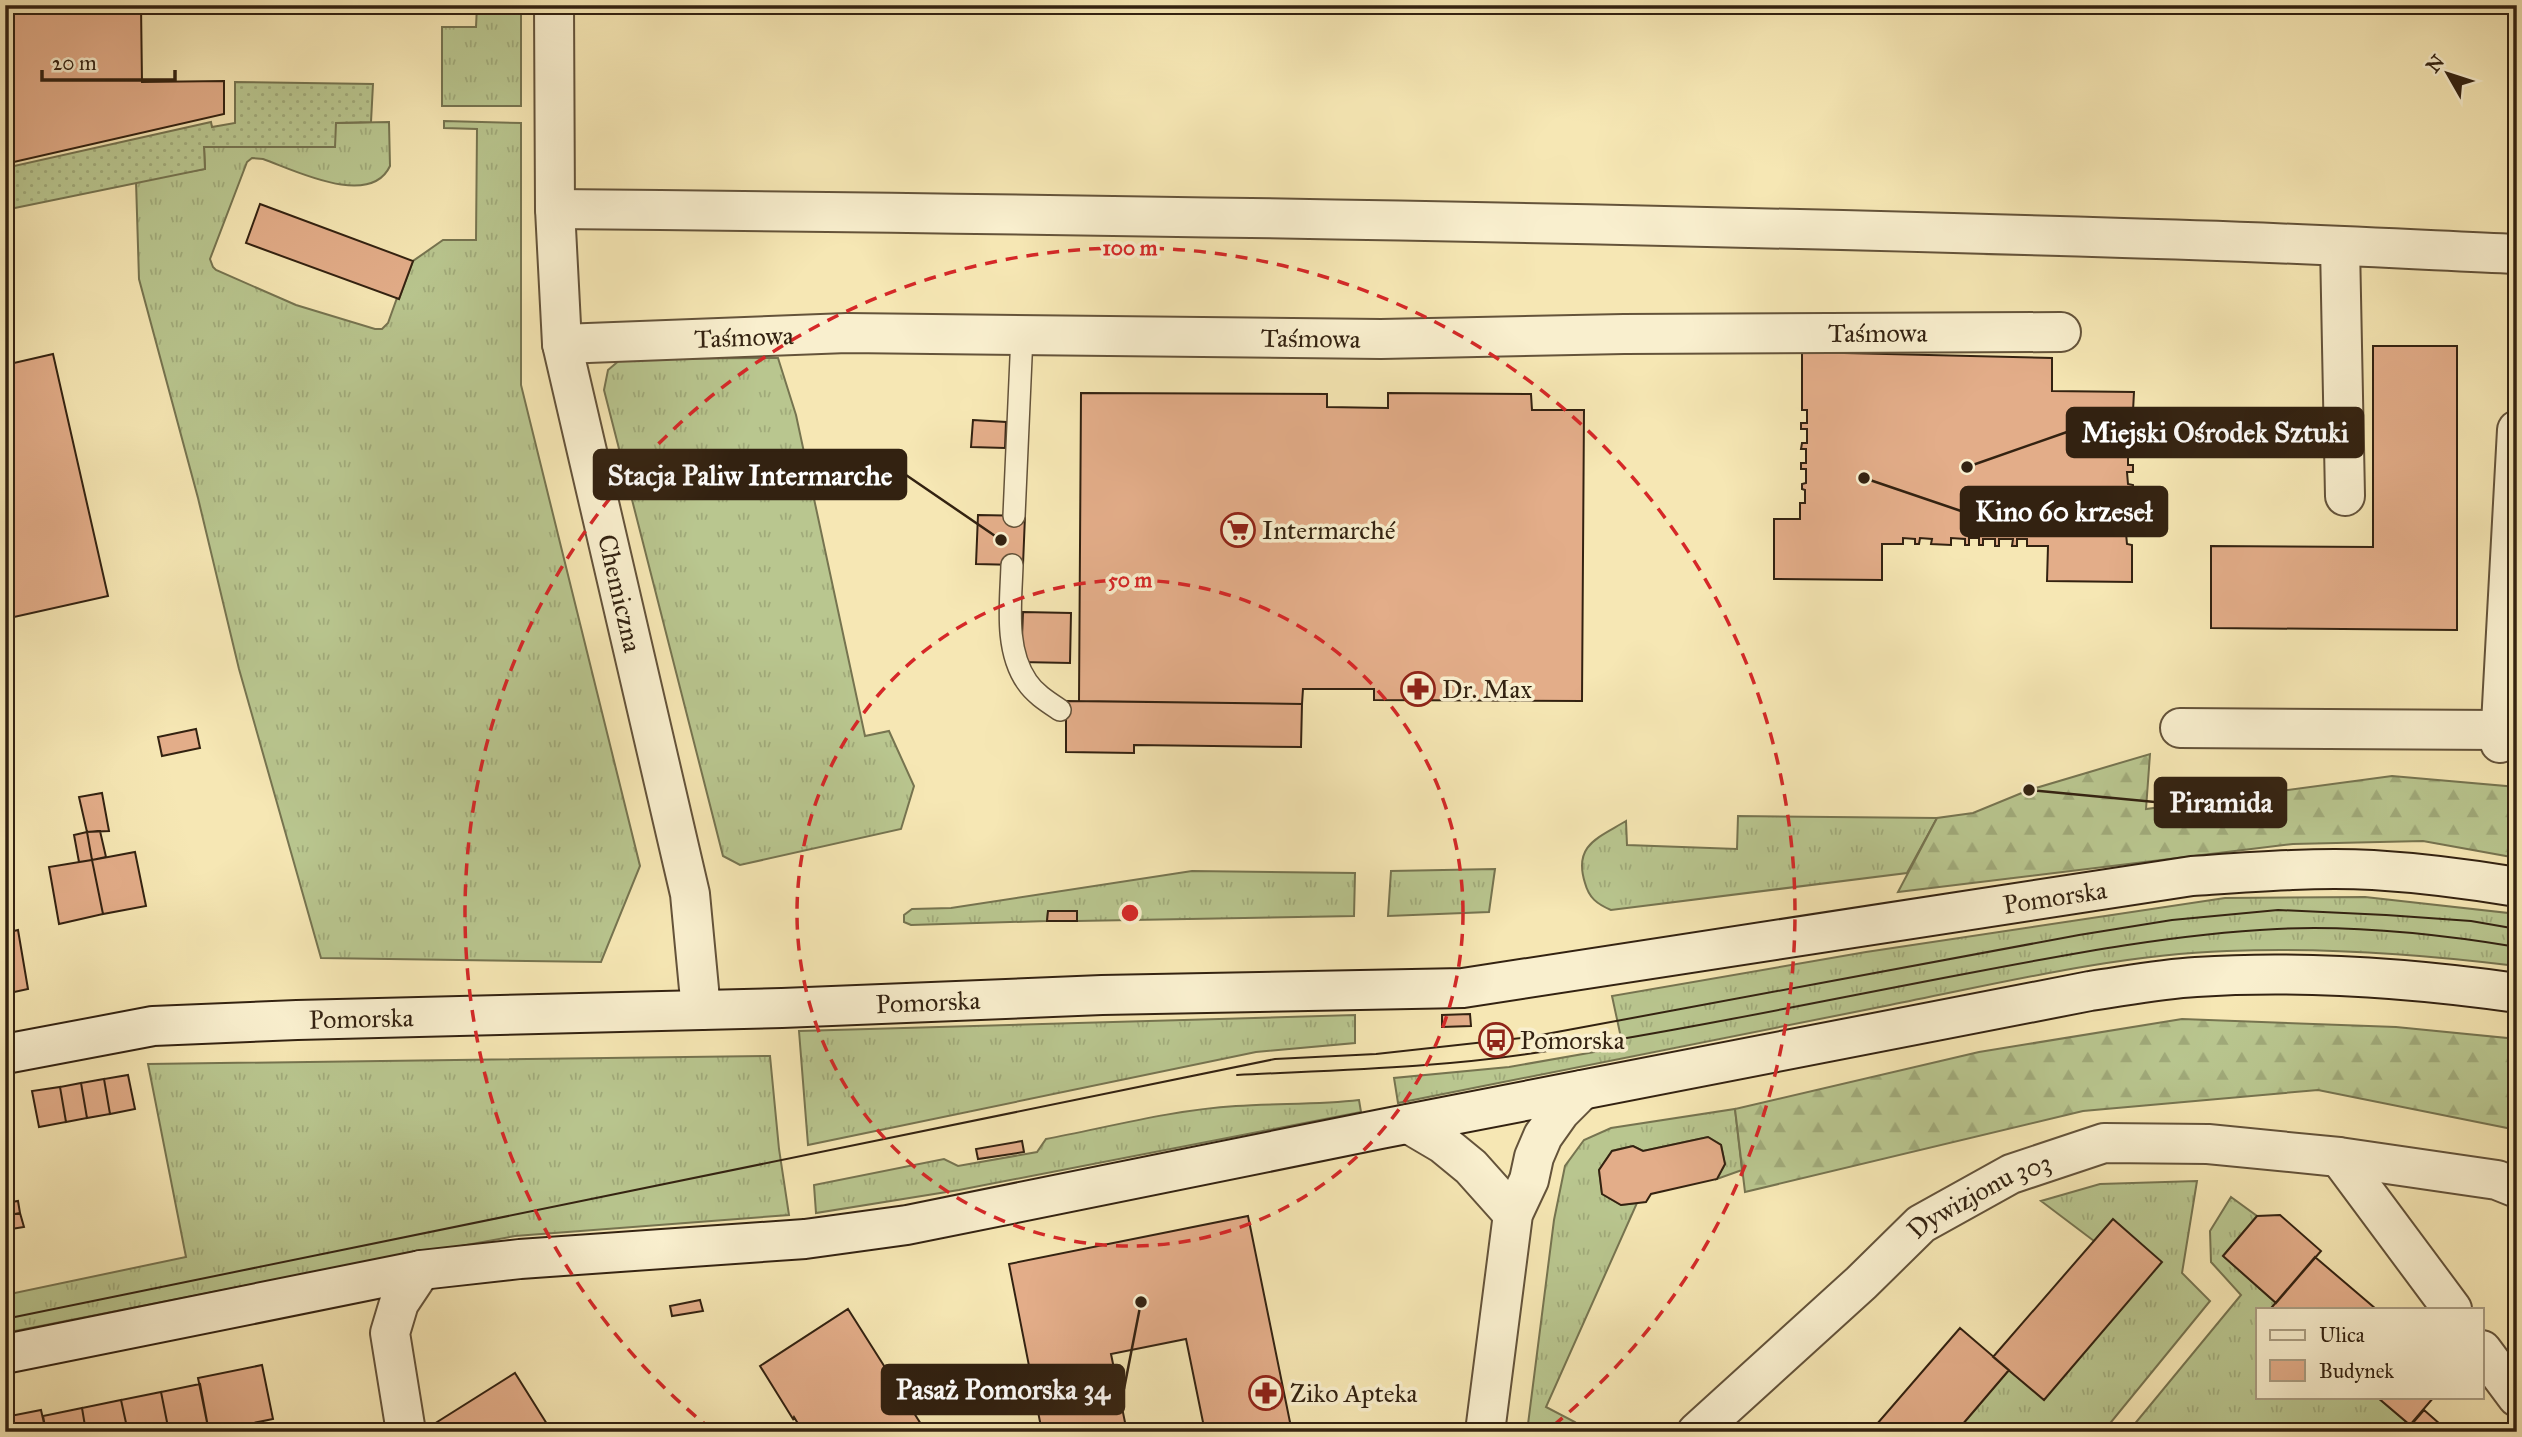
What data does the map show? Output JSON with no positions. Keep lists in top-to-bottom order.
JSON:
{
  "streets": {
    "street": [
      "Taśmowa",
      "Chemiczna",
      "Pomorska",
      "Dywizjonu 303"
    ]
  },
  "crossings": [
    ["Taśmowa", "Chemiczna"],
    ["Chemiczna", "Pomorska"]
  ],
  "places": {
    "other": [
      "Miejski Ośrodek Sztuki",
      "Kino 60 krzeseł",
      "Stacja Paliw Intermarche",
      "Piramida",
      "Pasaż Pomorska 34"
    ],
    "supermarket": ["Intermarché"],
    "pharmacy": ["Dr. Max", "Ziko Apteka"],
    "bus stop": ["Pomorska"]
  },
  "legend": ["Ulica", "Budynek"],
  "scale_bar": "20 m",
  "north": "top left",
  "rings": ["100 m", "50 m"]
}
